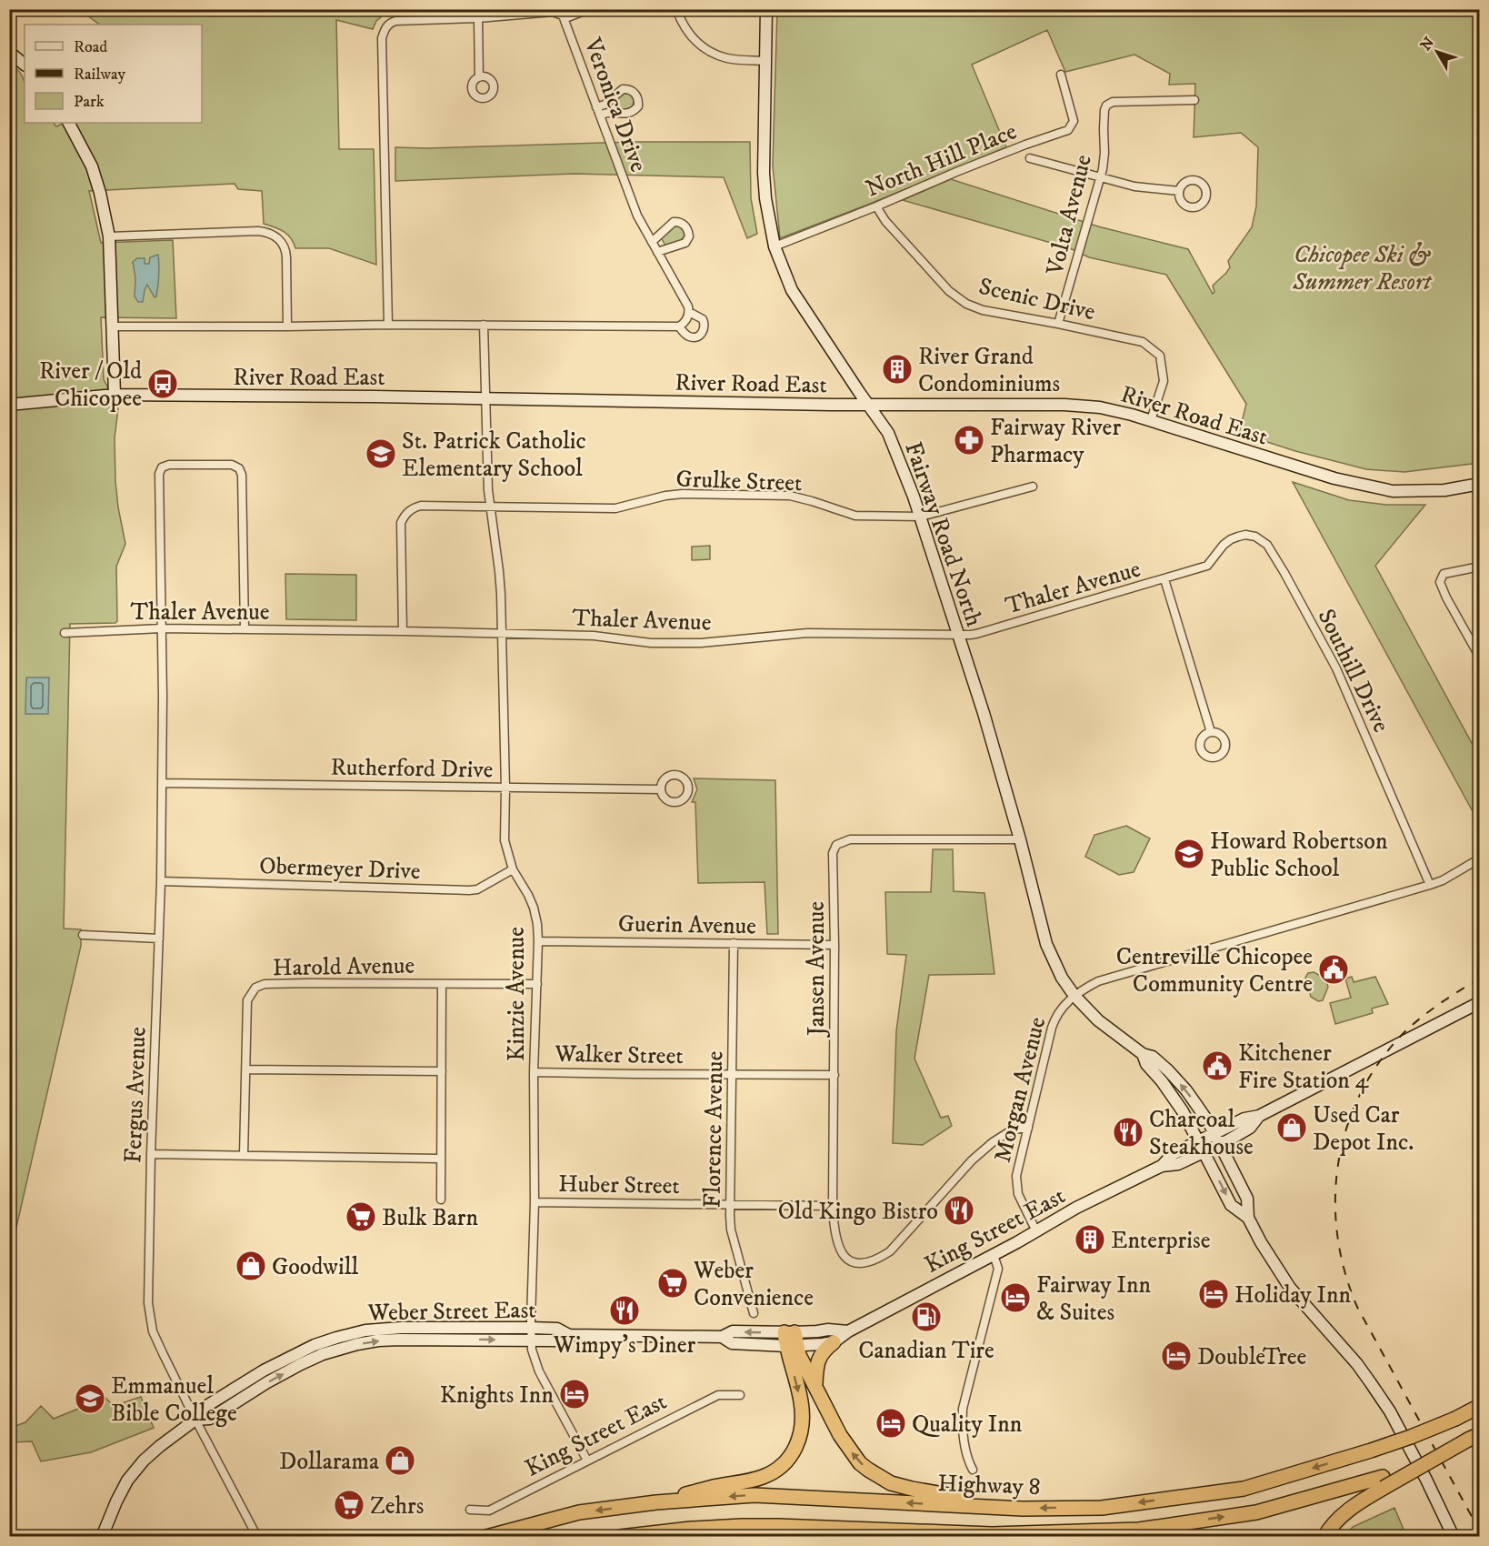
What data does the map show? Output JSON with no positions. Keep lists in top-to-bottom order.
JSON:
{
  "streets": {
    "highway": ["Highway 8"],
    "main road": [
      "River Road East",
      "Fairway Road North",
      "King Street East",
      "Weber Street East"
    ],
    "street": [
      "Veronica Drive",
      "North Hill Place",
      "Volta Avenue",
      "Scenic Drive",
      "Grulke Street",
      "Thaler Avenue",
      "Southill Drive",
      "Rutherford Drive",
      "Obermeyer Drive",
      "Guerin Avenue",
      "Harold Avenue",
      "Jansen Avenue",
      "Kinzie Avenue",
      "Walker Street",
      "Morgan Avenue",
      "Fergus Avenue",
      "Florence Avenue",
      "Huber Street"
    ]
  },
  "crossings": [
    ["Veronica Drive", "Kinzie Avenue"],
    ["North Hill Place", "Scenic Drive"],
    ["North Hill Place", "Fairway Road North"],
    ["Volta Avenue", "Scenic Drive"],
    ["Scenic Drive", "River Road East"],
    ["River Road East", "Fairway Road North"],
    ["River Road East", "Kinzie Avenue"],
    ["Grulke Street", "Fairway Road North"],
    ["Grulke Street", "Thaler Avenue"],
    ["Grulke Street", "Kinzie Avenue"],
    ["Fairway Road North", "Thaler Avenue"],
    ["Fairway Road North", "Jansen Avenue"],
    ["Fairway Road North", "Morgan Avenue"],
    ["Fairway Road North", "King Street East"],
    ["Thaler Avenue", "Southill Drive"],
    ["Thaler Avenue", "Kinzie Avenue"],
    ["Thaler Avenue", "Fergus Avenue"],
    ["Southill Drive", "Morgan Avenue"],
    ["Rutherford Drive", "Kinzie Avenue"],
    ["Rutherford Drive", "Fergus Avenue"],
    ["Obermeyer Drive", "Kinzie Avenue"],
    ["Obermeyer Drive", "Fergus Avenue"],
    ["Guerin Avenue", "Jansen Avenue"],
    ["Guerin Avenue", "Kinzie Avenue"],
    ["Guerin Avenue", "Florence Avenue"],
    ["Harold Avenue", "Kinzie Avenue"],
    ["Jansen Avenue", "Walker Street"],
    ["Jansen Avenue", "Morgan Avenue"],
    ["Jansen Avenue", "Huber Street"],
    ["Kinzie Avenue", "Walker Street"],
    ["Kinzie Avenue", "Huber Street"],
    ["Kinzie Avenue", "King Street East"],
    ["Kinzie Avenue", "Weber Street East"],
    ["Walker Street", "Florence Avenue"],
    ["Morgan Avenue", "King Street East"],
    ["Fergus Avenue", "Weber Street East"],
    ["Florence Avenue", "Huber Street"],
    ["King Street East", "Weber Street East"]
  ],
  "parks": ["Chicopee Ski & Summer Resort"],
  "places": {
    "building": ["River Grand Condominiums", "Enterprise"],
    "bus stop": ["River / Old Chicopee"],
    "pharmacy": ["Fairway River Pharmacy"],
    "school or university": ["St. Patrick Catholic Elementary School", "Howard Robertson Public School", "Emmanuel Bible College"],
    "public building": ["Centreville Chicopee Community Centre", "Kitchener Fire Station 4"],
    "shop": ["Used Car Depot Inc.", "Goodwill", "Dollarama"],
    "restaurant": ["Charcoal Steakhouse", "Old Kingo Bistro", "Wimpy's Diner"],
    "supermarket": ["Bulk Barn", "Weber Convenience", "Zehrs"],
    "hotel": [
      "Holiday Inn",
      "Fairway Inn & Suites",
      "DoubleTree",
      "Knights Inn",
      "Quality Inn"
    ],
    "fuel station": ["Canadian Tire"]
  },
  "legend": ["Road", "Railway", "Park"],
  "north": "top left"
}
